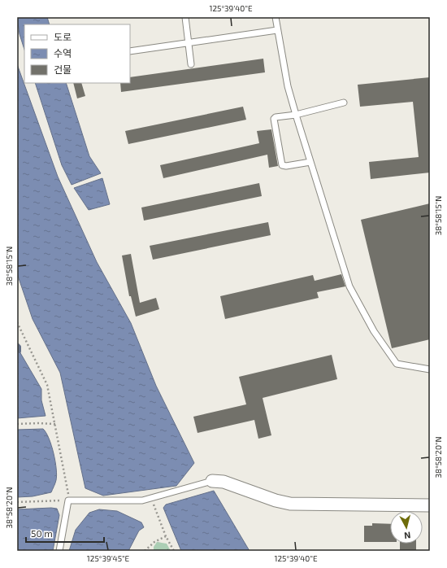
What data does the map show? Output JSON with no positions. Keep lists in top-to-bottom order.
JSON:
{
  "legend": ["도로", "수역", "건물"],
  "scale_bar": "50 m",
  "north": "bottom",
  "coordinates": [
    "125°39'40\"E",
    "38°58'15\"N",
    "38°58'20\"N",
    "125°39'45\"E"
  ]
}
